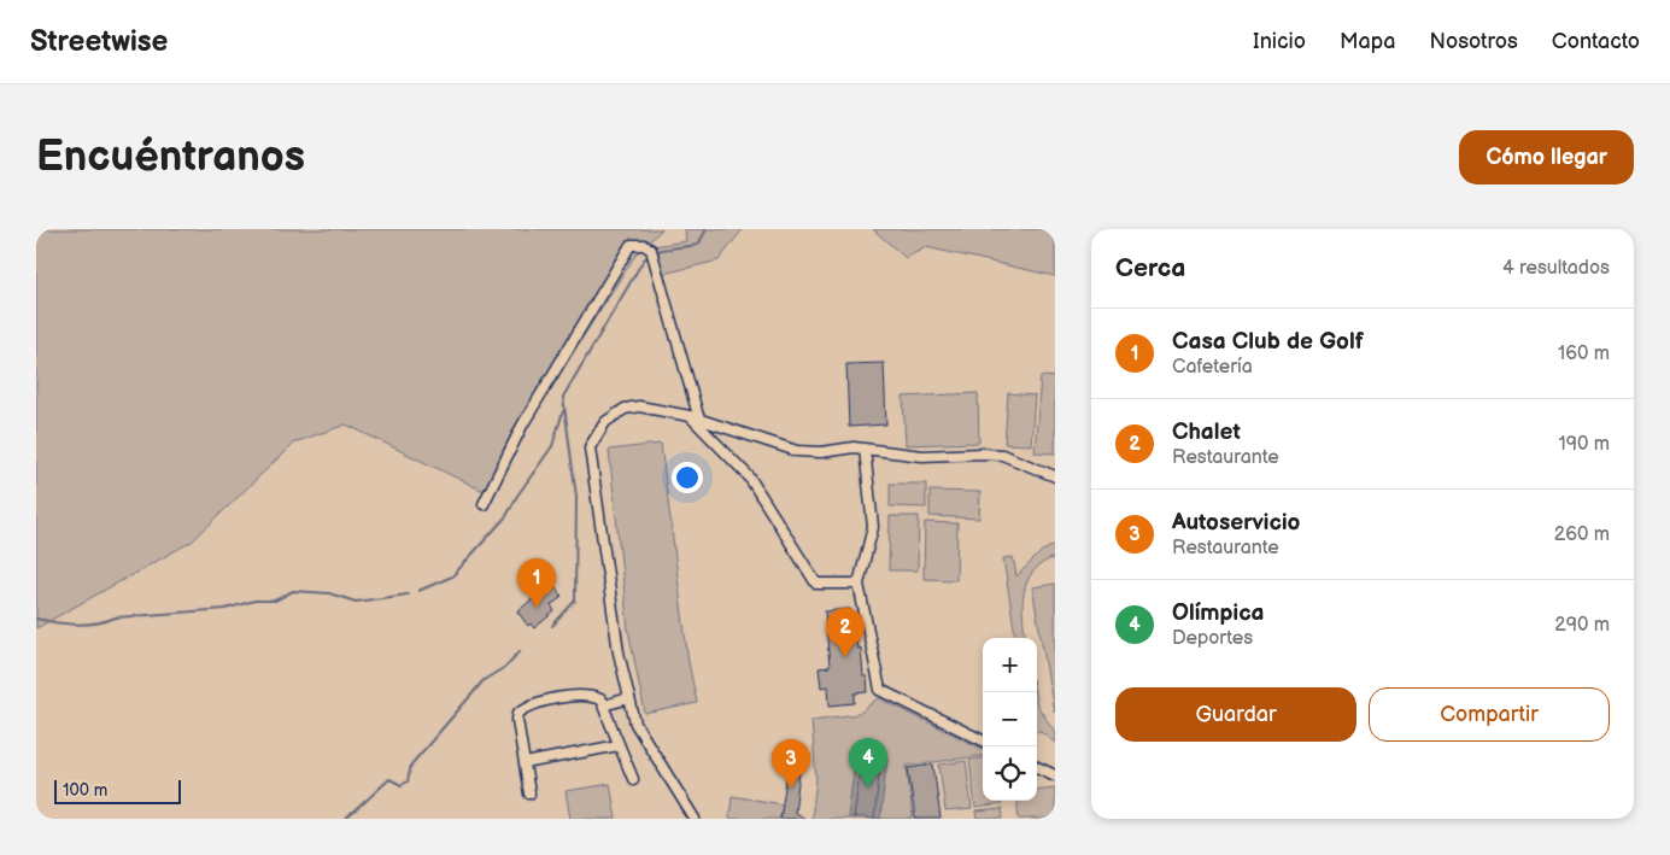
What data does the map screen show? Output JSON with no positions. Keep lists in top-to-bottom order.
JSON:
{
  "scale_bar": "100 m",
  "page": {
    "header": "Streetwise",
    "nav": [
      "Inicio",
      "Mapa",
      "Nosotros",
      "Contacto"
    ],
    "buttons": [
      "Cómo llegar",
      ["Guardar", "Compartir"]
    ],
    "title": "Encuéntranos",
    "heading": ["Cerca", "4 resultados"],
    "list": [
      {
        "mark": "1",
        "name": "Casa Club de Golf",
        "note": "Cafetería",
        "value": "160 m"
      },
      {
        "mark": "2",
        "name": "Chalet",
        "note": "Restaurante",
        "value": "190 m"
      },
      {
        "mark": "3",
        "name": "Autoservicio",
        "note": "Restaurante",
        "value": "260 m"
      },
      {
        "mark": "4",
        "name": "Olímpica",
        "note": "Deportes",
        "value": "290 m"
      }
    ],
    "pins": [
      "1",
      "2",
      "4",
      "3"
    ],
    "map_buttons": ["+", "−"],
    "scale": "100 m"
  }
}
